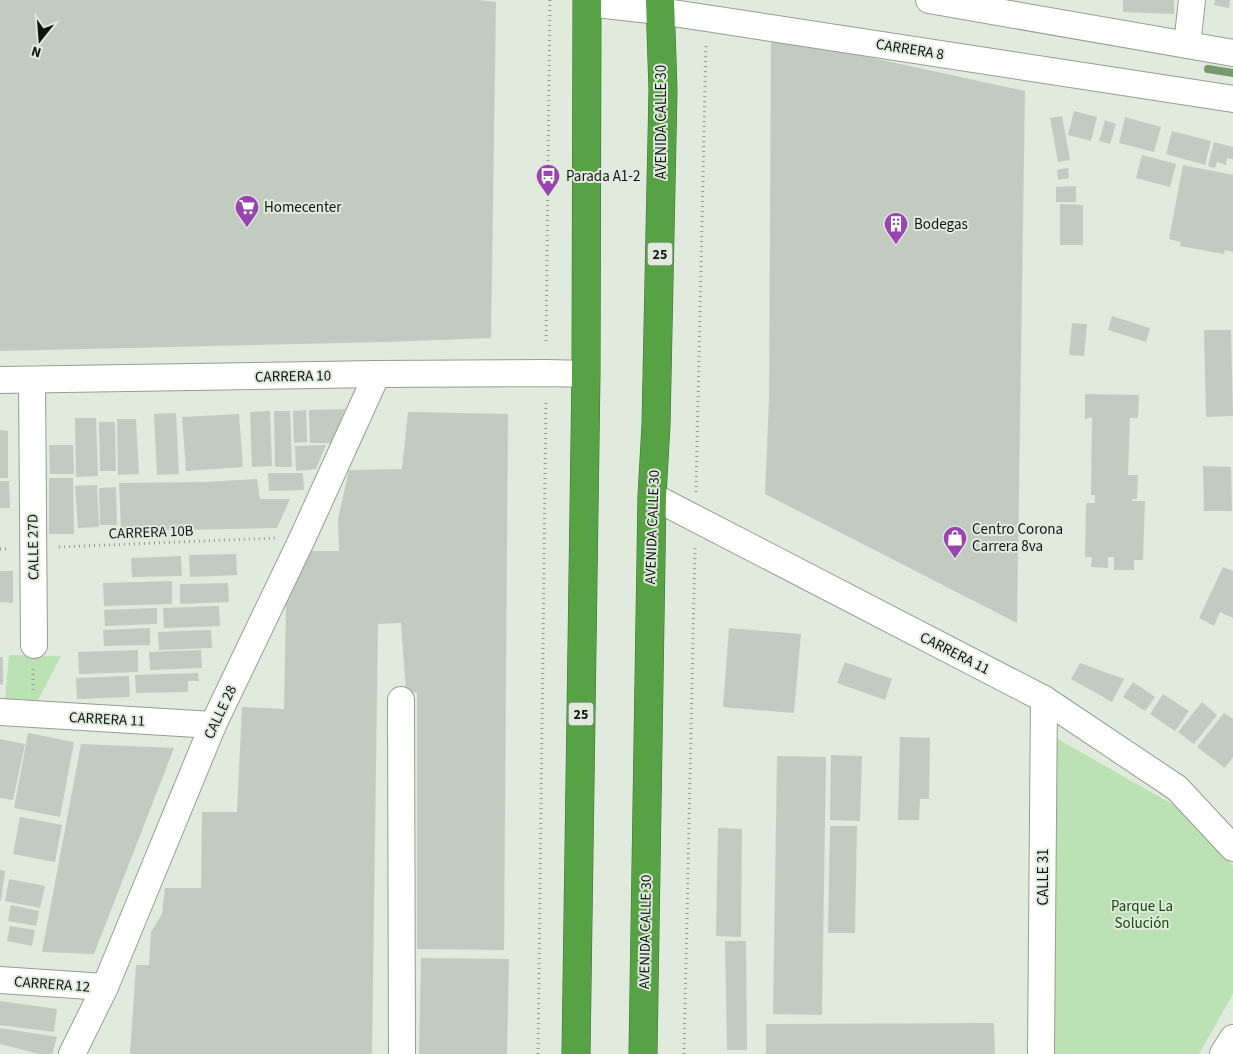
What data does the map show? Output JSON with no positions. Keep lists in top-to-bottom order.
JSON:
{
  "streets": {
    "highway": ["AVENIDA CALLE 30", "25"],
    "street": [
      "CARRERA 8",
      "CARRERA 10",
      "CALLE 27D",
      "CARRERA 11",
      "CALLE 28",
      "CALLE 31",
      "CARRERA 12"
    ],
    "path": ["CARRERA 10B"]
  },
  "crossings": [
    ["CARRERA 8", "AVENIDA CALLE 30"],
    ["CARRERA 8", "25"],
    ["AVENIDA CALLE 30", "CARRERA 11"],
    ["25", "CARRERA 10"],
    ["CARRERA 10", "CALLE 27D"],
    ["CARRERA 10", "CALLE 28"],
    ["CARRERA 10B", "CALLE 27D"],
    ["CARRERA 10B", "CALLE 28"],
    ["CARRERA 11", "CALLE 28"],
    ["CARRERA 11", "CALLE 31"],
    ["CALLE 28", "CARRERA 12"]
  ],
  "parks": ["Parque La Solución"],
  "places": {
    "bus stop": ["Parada A1-2"],
    "supermarket": ["Homecenter"],
    "building": ["Bodegas"],
    "shop": ["Centro Corona Carrera 8va"]
  },
  "north": "bottom"
}
